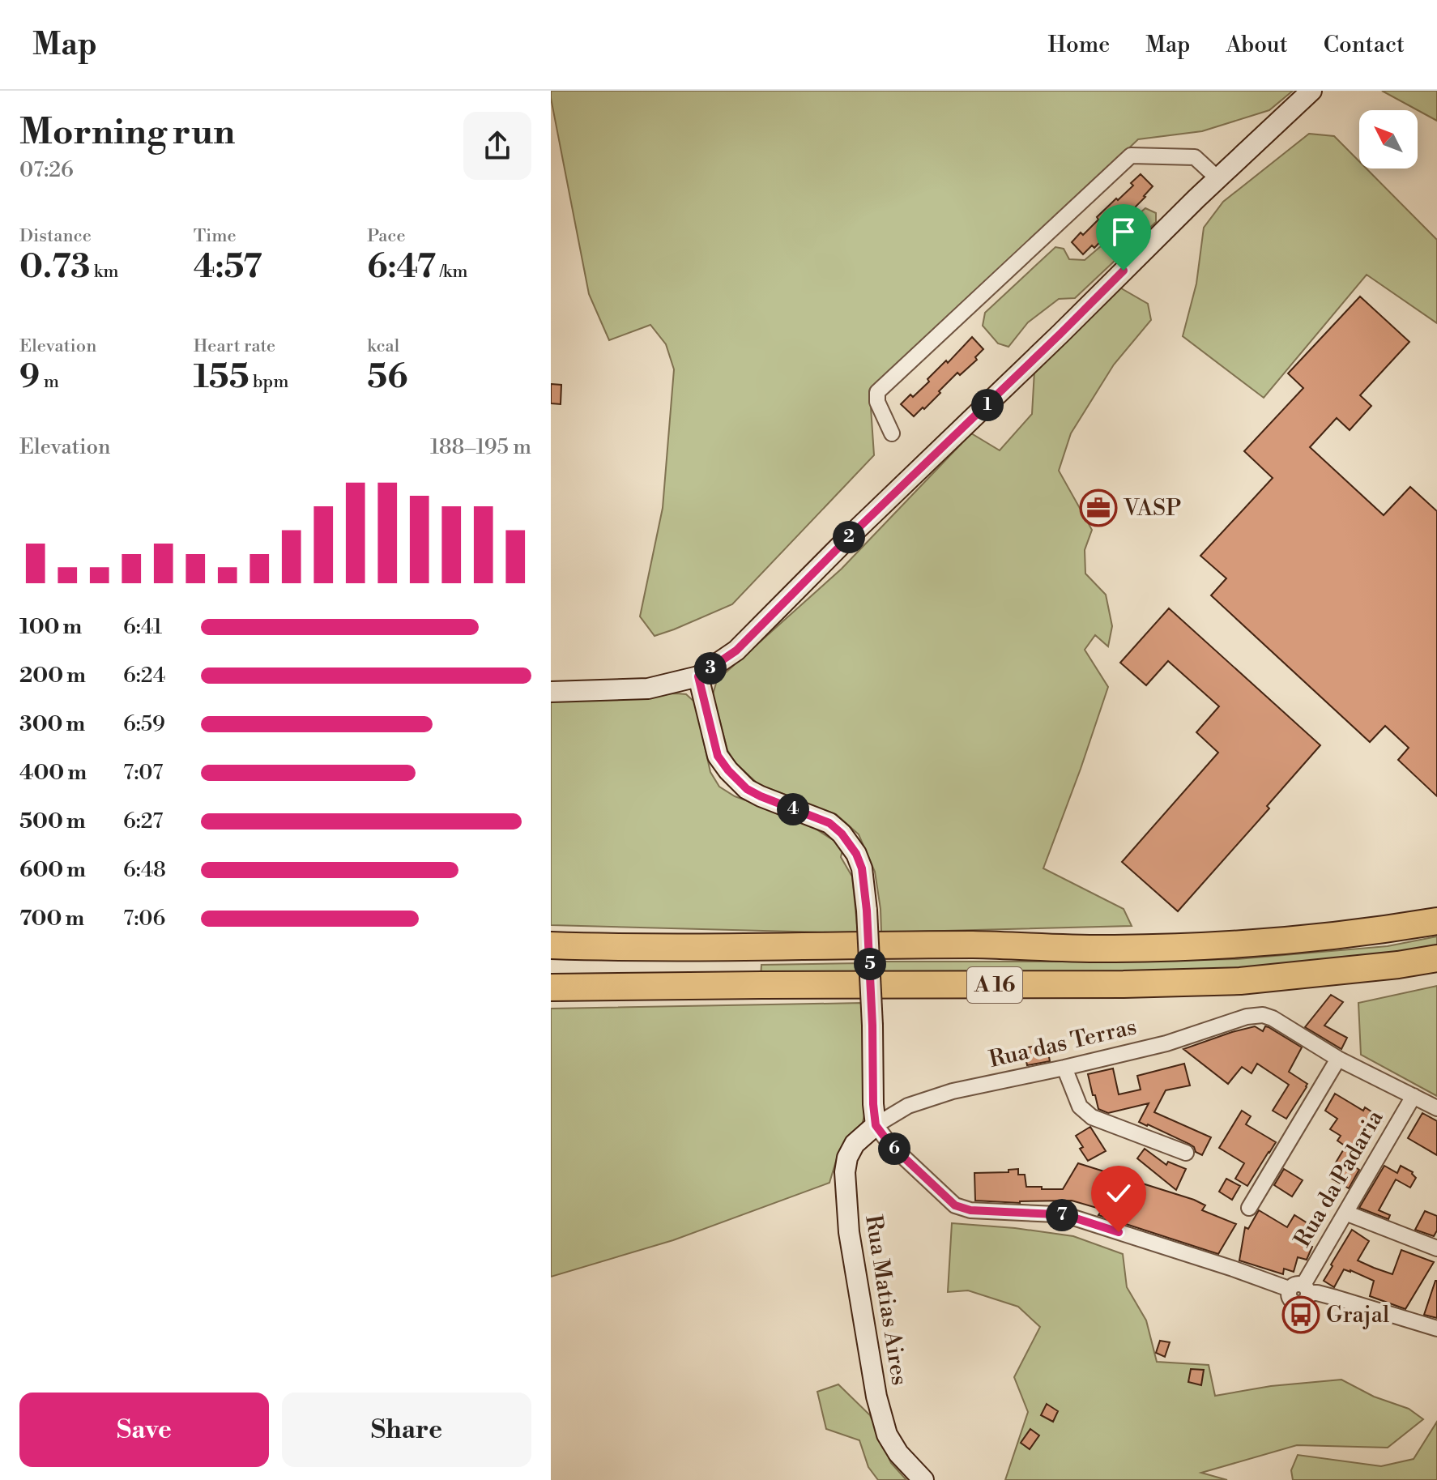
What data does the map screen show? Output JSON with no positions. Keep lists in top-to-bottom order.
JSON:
{
  "streets": {
    "highway": ["A 16"],
    "main road": ["Rua Matias Aires"],
    "street": ["Rua das Terras", "Rua da Padaria"]
  },
  "crossings": [
    ["Rua das Terras", "Rua Matias Aires"]
  ],
  "places": {
    "office": ["VASP"],
    "bus stop": ["Grajal"]
  },
  "north": "top left",
  "page": {
    "header": "Map",
    "nav": [
      "Home",
      "Map",
      "About",
      "Contact"
    ],
    "heading": ["Morning run", "07:26"],
    "stats": [
      ["Distance", "0.73 km"],
      ["Time", "4:57"],
      ["Pace", "6:47 /km"],
      ["Elevation", "9 m"],
      ["Heart rate", "155 bpm"],
      ["kcal", "56"]
    ],
    "pins": [
      "1",
      "2",
      "3",
      "4",
      "5",
      "6",
      "7"
    ],
    "chart": ["Elevation", "188–195 m"],
    "list": [
      {
        "name": "100 m",
        "note": "6:41"
      },
      {
        "name": "200 m",
        "note": "6:24"
      },
      {
        "name": "300 m",
        "note": "6:59"
      },
      {
        "name": "400 m",
        "note": "7:07"
      },
      {
        "name": "500 m",
        "note": "6:27"
      },
      {
        "name": "600 m",
        "note": "6:48"
      },
      {
        "name": "700 m",
        "note": "7:06"
      }
    ],
    "buttons": ["Save", "Share"]
  }
}
